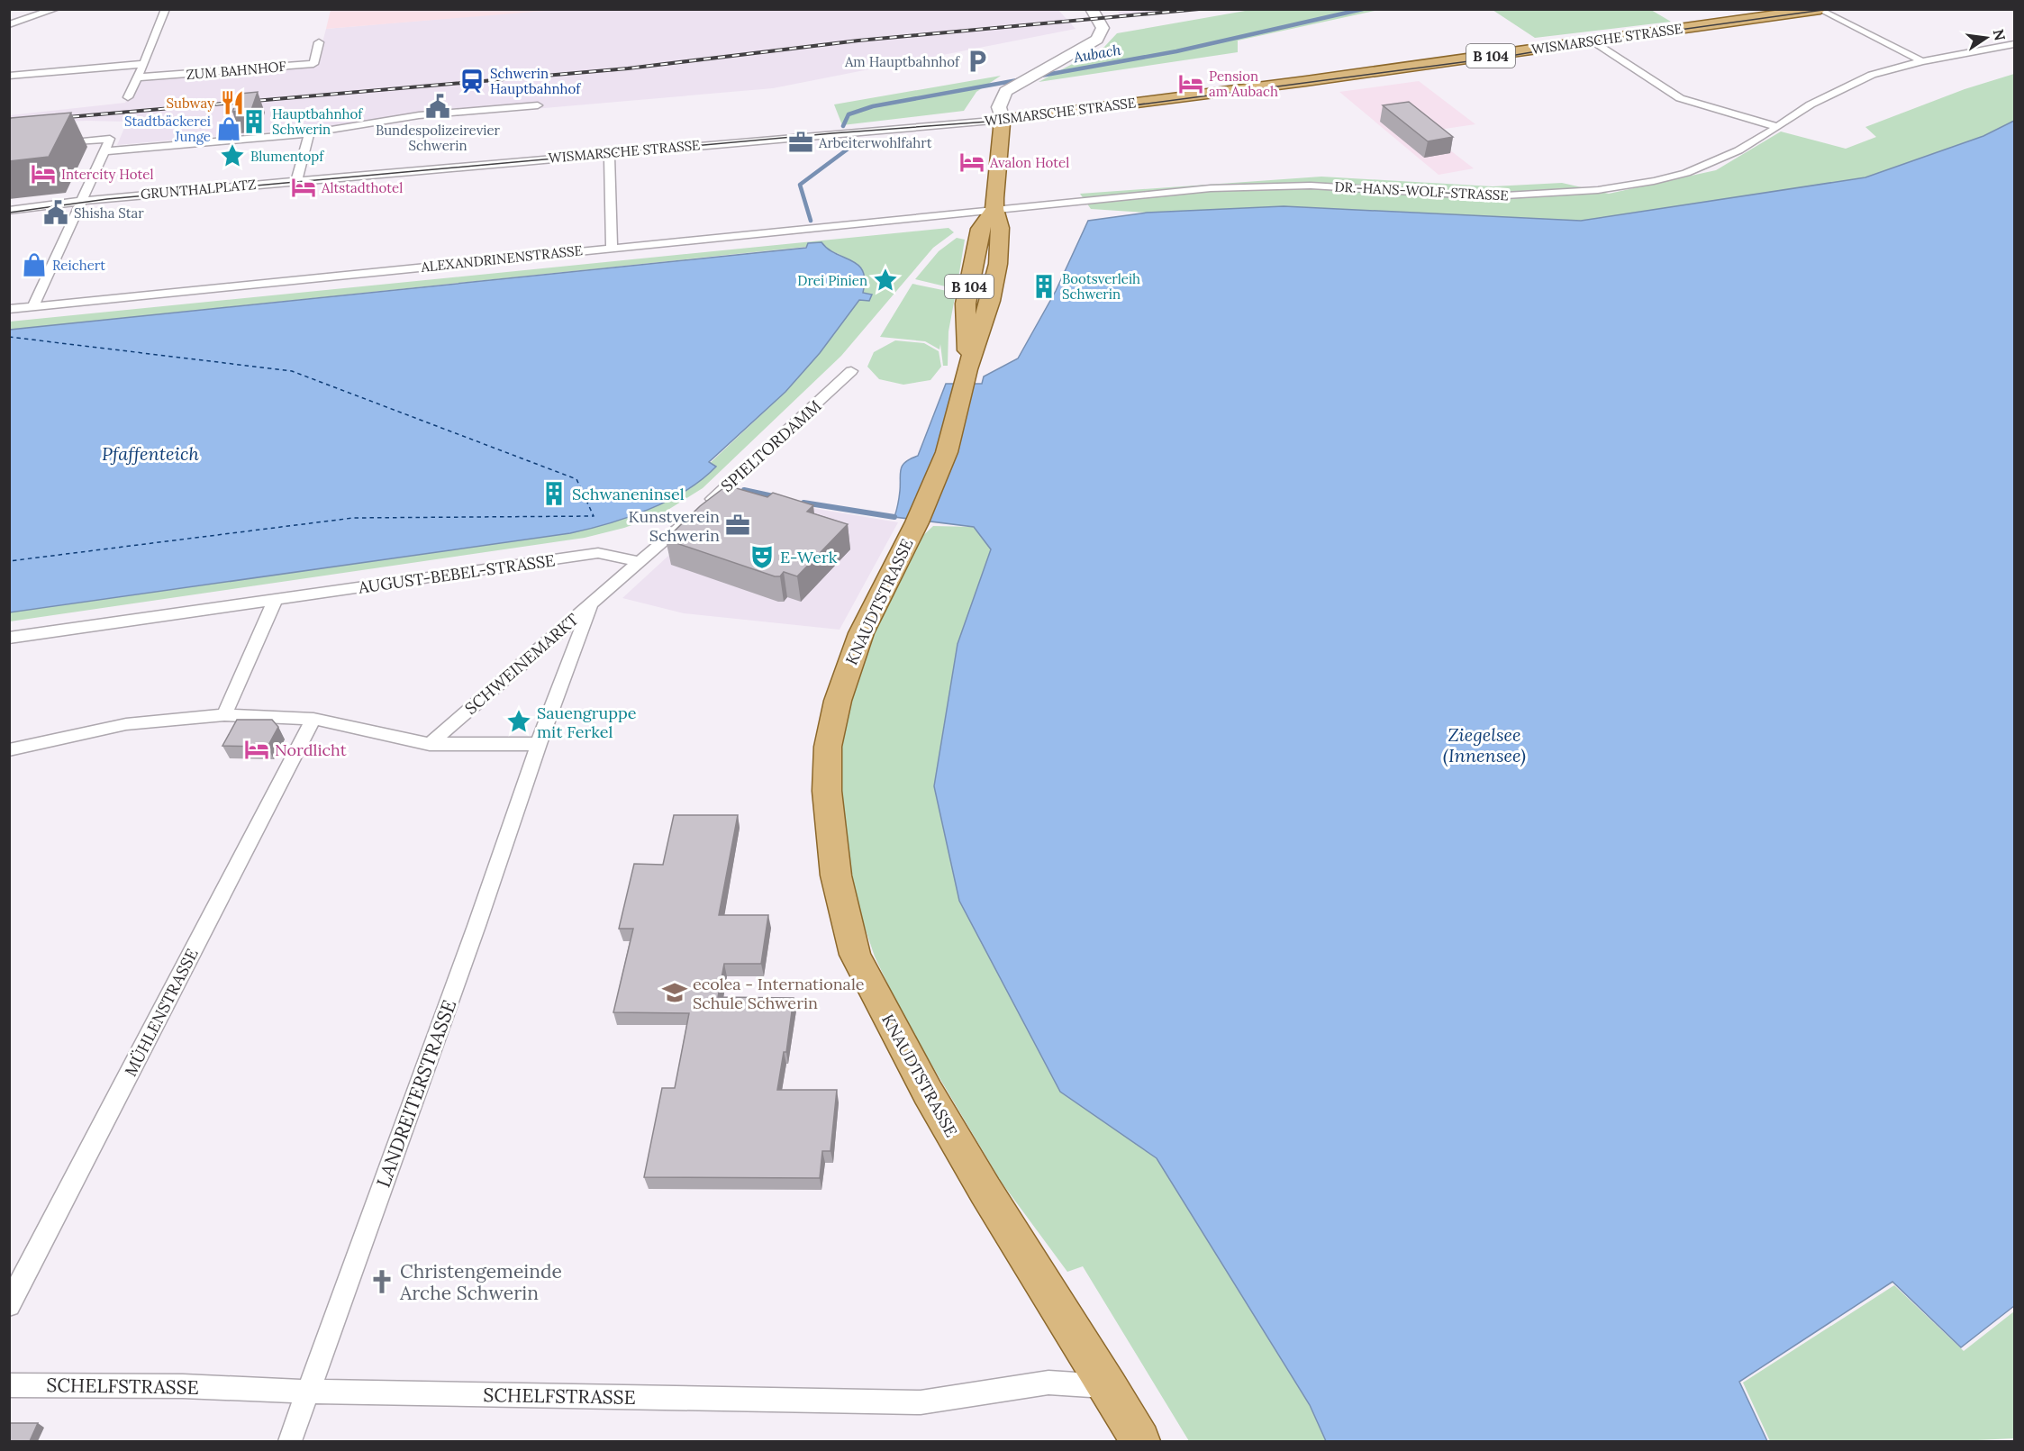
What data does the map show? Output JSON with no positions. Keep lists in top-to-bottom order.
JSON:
{
  "streets": {
    "main road": ["WISMARSCHE STRASSE", "B 104", "KNAUDTSTRASSE"],
    "street": [
      "ZUM BAHNHOF",
      "GRUNTHALPLATZ",
      "DR.-HANS-WOLF-STRASSE",
      "ALEXANDRINENSTRASSE",
      "SPIELTORDAMM",
      "AUGUST-BEBEL-STRASSE",
      "SCHWEINEMARKT",
      "MÜHLENSTRASSE",
      "LANDREITERSTRASSE",
      "SCHELFSTRASSE"
    ]
  },
  "crossings": [
    ["WISMARSCHE STRASSE", "B 104"],
    ["WISMARSCHE STRASSE", "GRUNTHALPLATZ"],
    ["B 104", "DR.-HANS-WOLF-STRASSE"],
    ["B 104", "ALEXANDRINENSTRASSE"],
    ["B 104", "KNAUDTSTRASSE"],
    ["DR.-HANS-WOLF-STRASSE", "ALEXANDRINENSTRASSE"],
    ["DR.-HANS-WOLF-STRASSE", "KNAUDTSTRASSE"],
    ["ALEXANDRINENSTRASSE", "KNAUDTSTRASSE"],
    ["SPIELTORDAMM", "AUGUST-BEBEL-STRASSE"],
    ["SPIELTORDAMM", "SCHWEINEMARKT"],
    ["KNAUDTSTRASSE", "SCHELFSTRASSE"],
    ["SCHWEINEMARKT", "LANDREITERSTRASSE"],
    ["LANDREITERSTRASSE", "SCHELFSTRASSE"]
  ],
  "water": ["Aubach", "Pfaffenteich", "Ziegelsee (Innensee)"],
  "places": {
    "parking": ["Am Hauptbahnhof"],
    "station": ["Schwerin Hauptbahnhof"],
    "hotel": [
      "Pension am Aubach",
      "Avalon Hotel",
      "Intercity Hotel",
      "Altstadthotel",
      "Nordlicht"
    ],
    "restaurant": ["Subway"],
    "public building": ["Bundespolizeirevier Schwerin", "Shisha Star"],
    "building": ["Hauptbahnhof Schwerin", "Bootsverleih Schwerin", "Schwaneninsel"],
    "shop": ["Stadtbäckerei Junge", "Reichert"],
    "office": ["Arbeiterwohlfahrt", "Kunstverein Schwerin"],
    "place": ["Blumentopf", "Drei Pinien", "Sauengruppe mit Ferkel"],
    "theatre": ["E-Werk"],
    "school or university": ["ecolea - Internationale Schule Schwerin"],
    "church": ["Christengemeinde Arche Schwerin"]
  },
  "north": "right"
}
